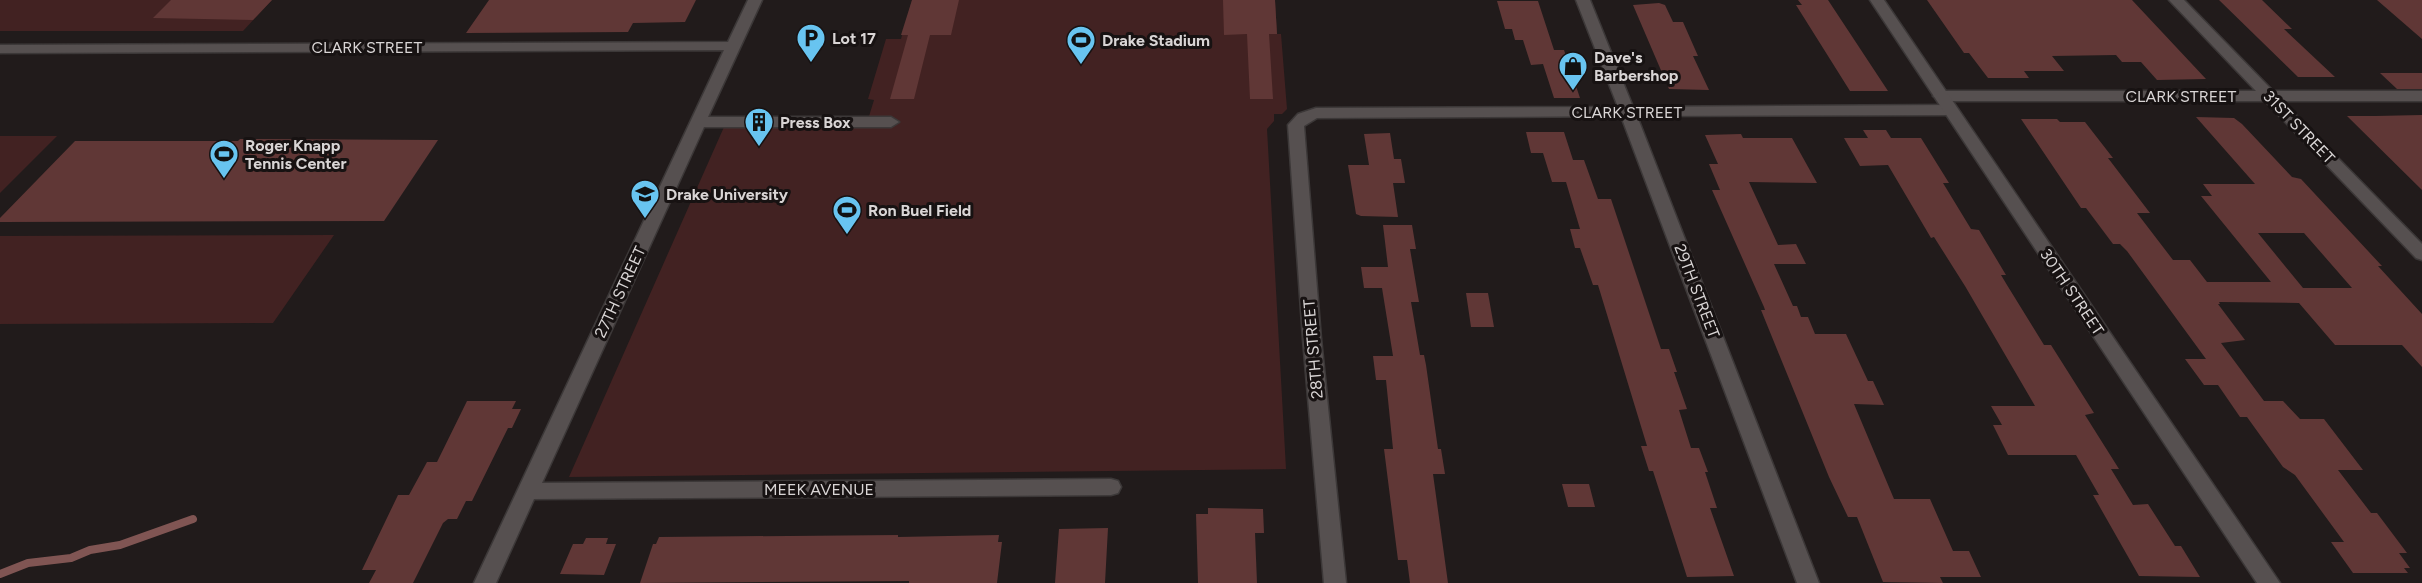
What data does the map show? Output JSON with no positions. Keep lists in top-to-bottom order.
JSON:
{
  "streets": {
    "street": [
      "CLARK STREET",
      "31ST STREET",
      "29TH STREET",
      "27TH STREET",
      "30TH STREET",
      "28TH STREET",
      "MEEK AVENUE"
    ]
  },
  "crossings": [
    ["CLARK STREET", "31ST STREET"],
    ["CLARK STREET", "29TH STREET"],
    ["CLARK STREET", "27TH STREET"],
    ["CLARK STREET", "30TH STREET"],
    ["CLARK STREET", "28TH STREET"],
    ["27TH STREET", "MEEK AVENUE"]
  ],
  "places": {
    "parking": ["Lot 17"],
    "sports": ["Drake Stadium", "Roger Knapp Tennis Center", "Ron Buel Field"],
    "shop": ["Dave's Barbershop"],
    "building": ["Press Box"],
    "school or university": ["Drake University"]
  }
}
